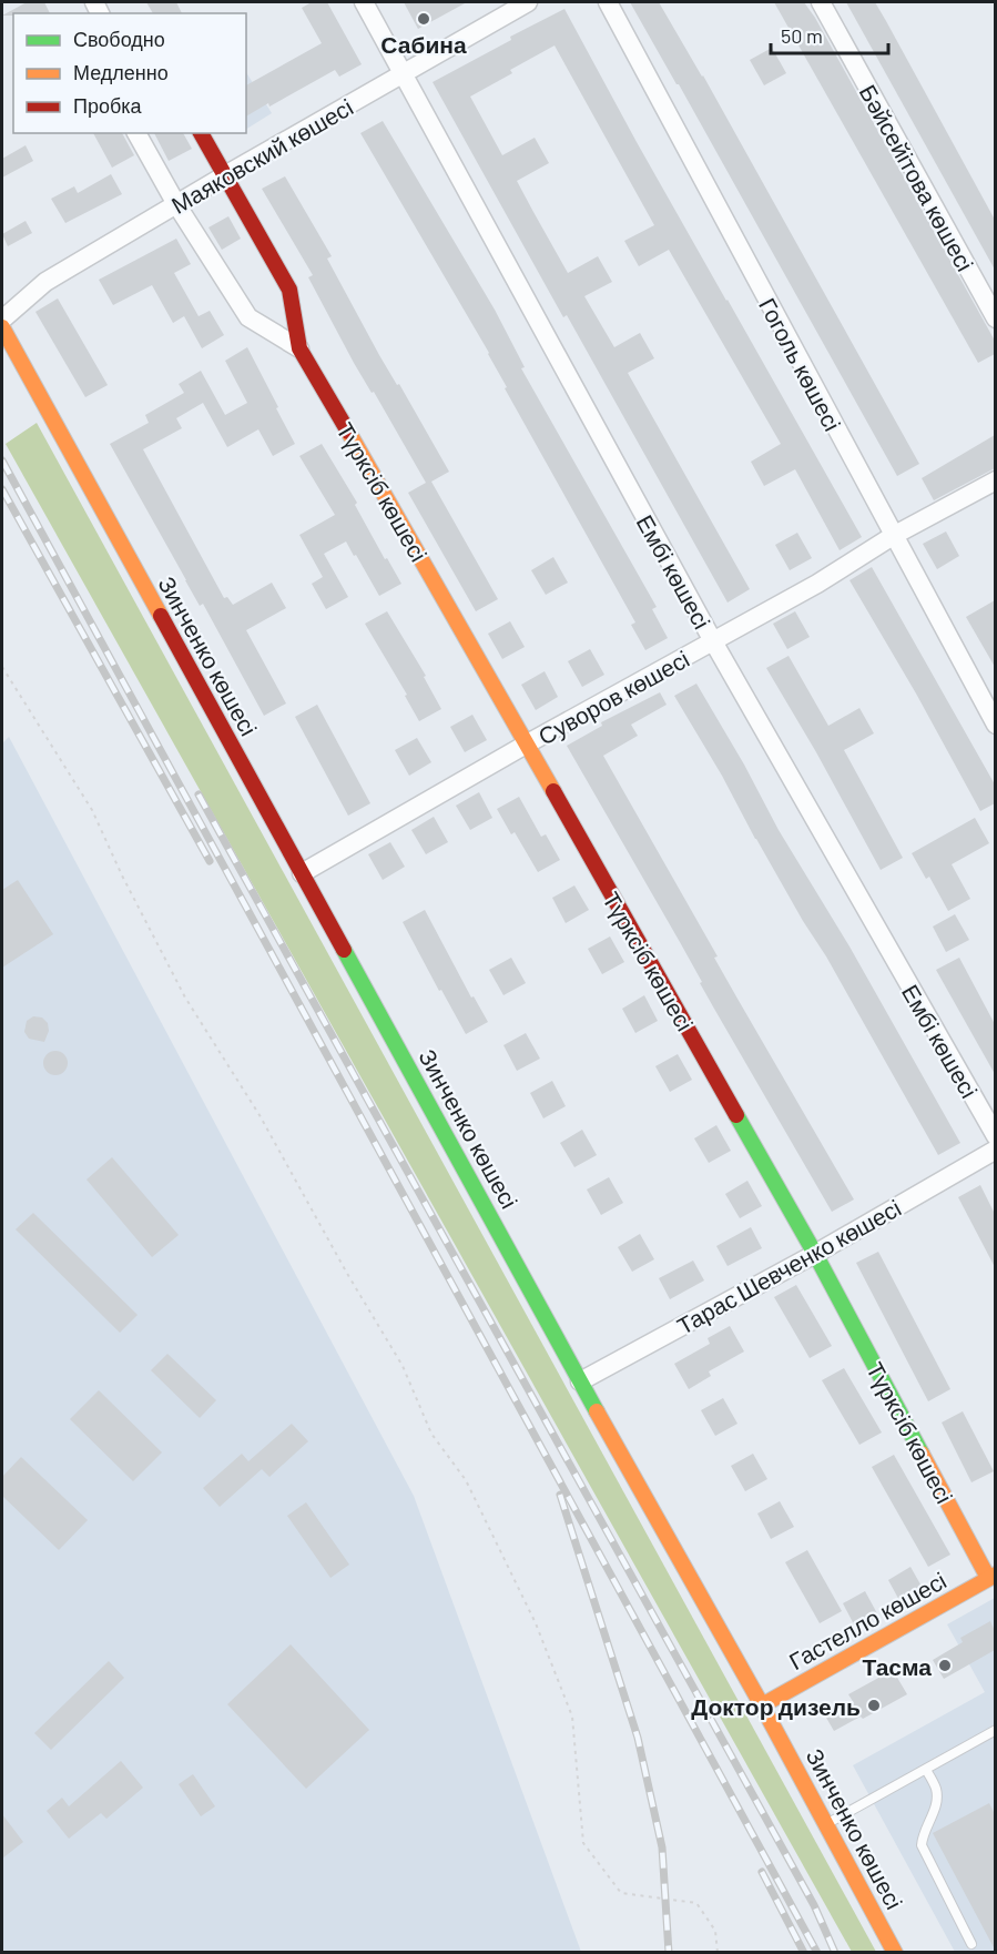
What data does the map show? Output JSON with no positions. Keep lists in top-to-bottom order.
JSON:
{
  "streets": {
    "street": [
      "Маяковский көшесі",
      "Бәйсейітова көшесі",
      "Гоголь көшесі",
      "Түрксіб көшесі",
      "Ембі көшесі",
      "Зинченко көшесі",
      "Суворов көшесі",
      "Тарас Шевченко көшесі",
      "Гастелло көшесі"
    ]
  },
  "crossings": [
    ["Маяковский көшесі", "Түрксіб көшесі"],
    ["Маяковский көшесі", "Ембі көшесі"],
    ["Гоголь көшесі", "Суворов көшесі"],
    ["Түрксіб көшесі", "Суворов көшесі"],
    ["Түрксіб көшесі", "Тарас Шевченко көшесі"],
    ["Түрксіб көшесі", "Гастелло көшесі"],
    ["Ембі көшесі", "Суворов көшесі"],
    ["Зинченко көшесі", "Суворов көшесі"],
    ["Зинченко көшесі", "Тарас Шевченко көшесі"],
    ["Зинченко көшесі", "Гастелло көшесі"]
  ],
  "places": ["Сабина", "Тасма", "Доктор дизель"],
  "legend": ["Свободно", "Медленно", "Пробка"],
  "scale_bar": "50 m"
}
